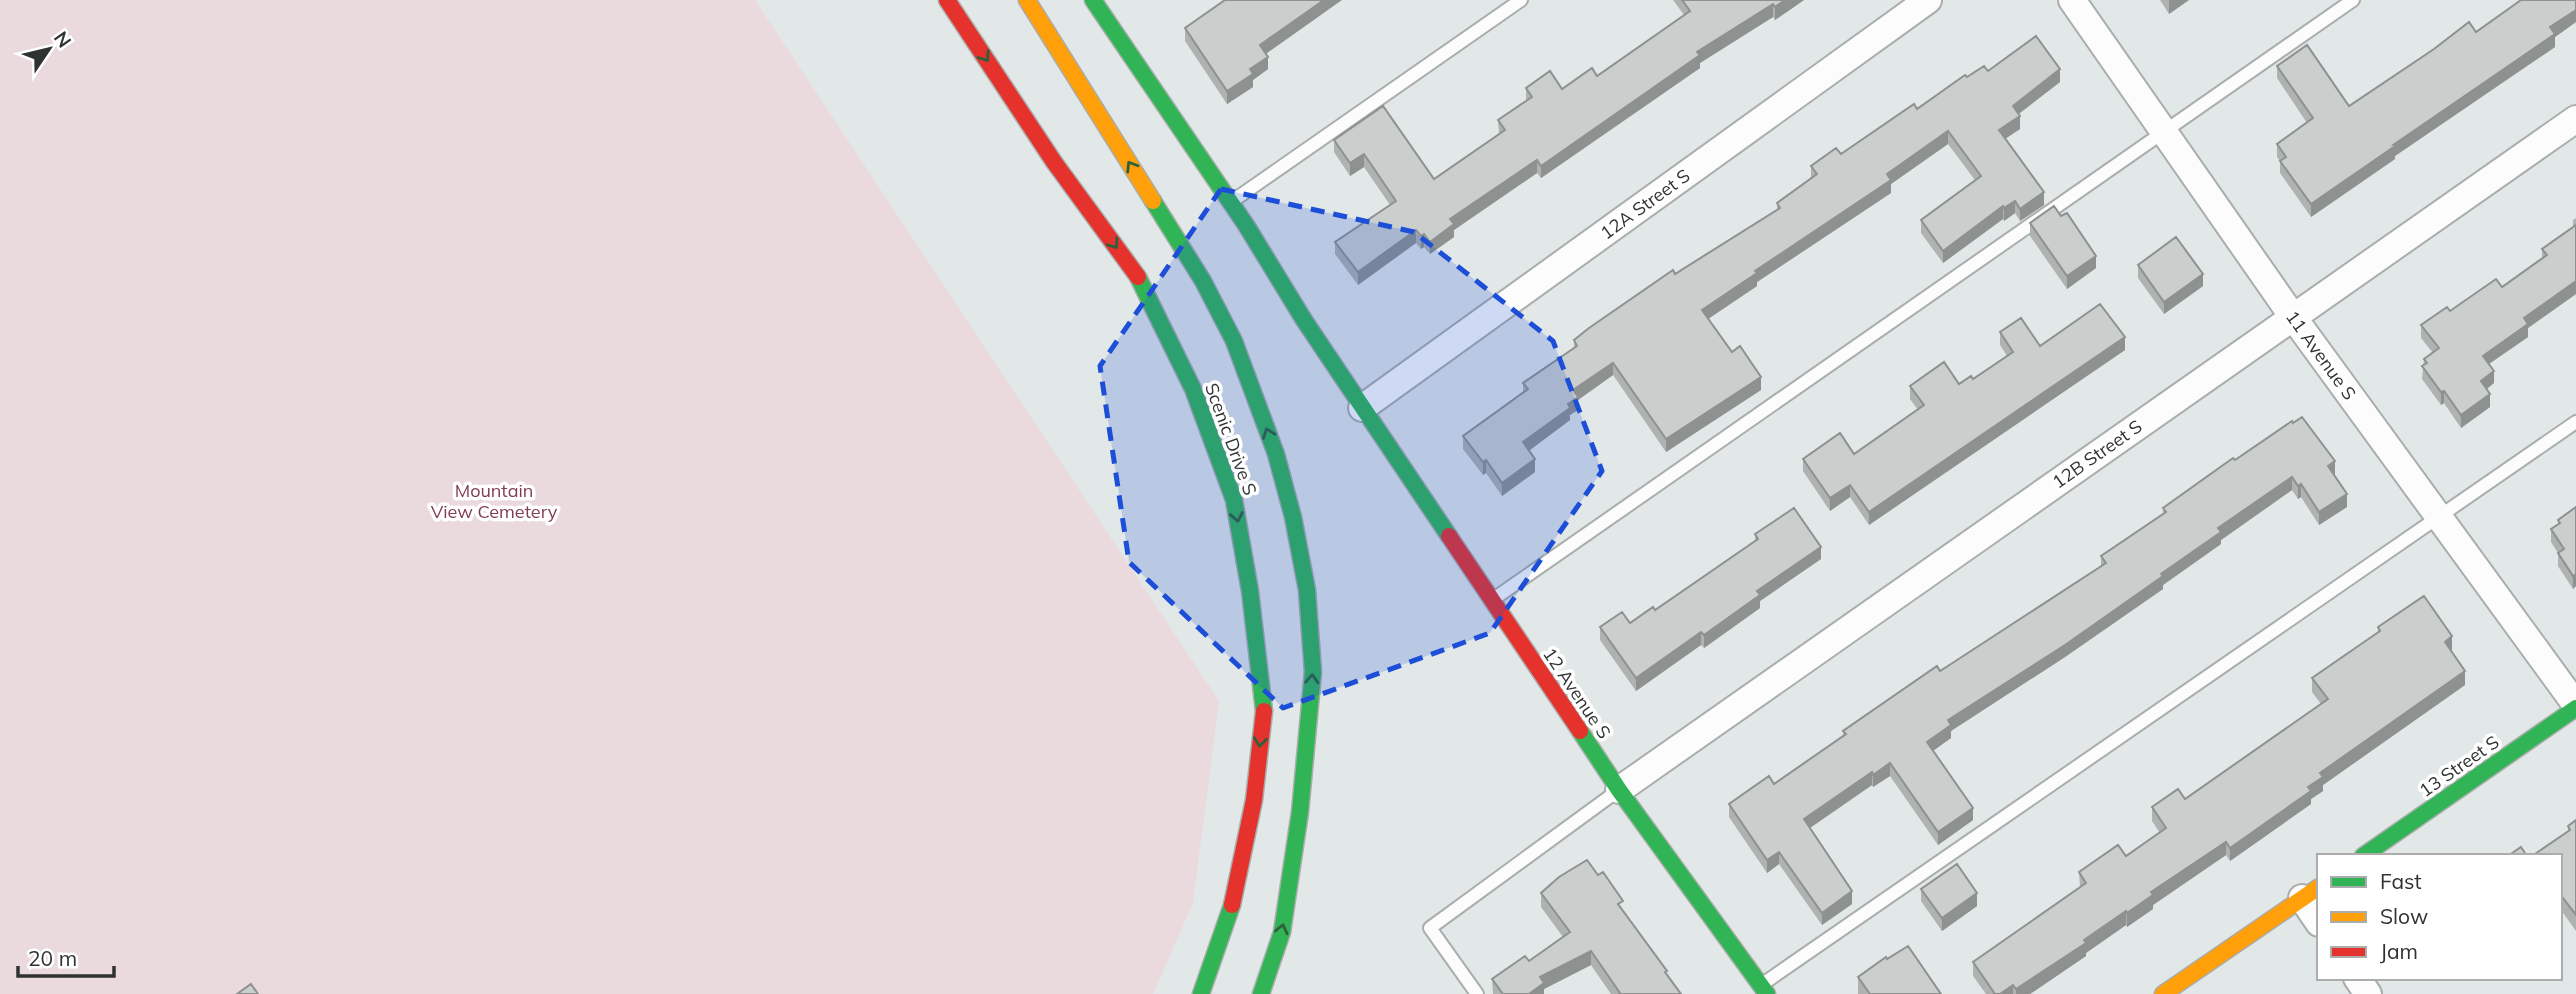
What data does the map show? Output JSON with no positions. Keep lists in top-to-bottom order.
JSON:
{
  "streets": {
    "main road": ["Scenic Drive S", "12 Avenue S", "13 Street S"],
    "street": ["12A Street S", "11 Avenue S", "12B Street S"]
  },
  "crossings": [
    ["12A Street S", "12 Avenue S"],
    ["11 Avenue S", "12B Street S"],
    ["11 Avenue S", "13 Street S"],
    ["12B Street S", "12 Avenue S"]
  ],
  "parks": ["Mountain View Cemetery"],
  "legend": ["Fast", "Slow", "Jam"],
  "scale_bar": "20 m",
  "north": "top right"
}
